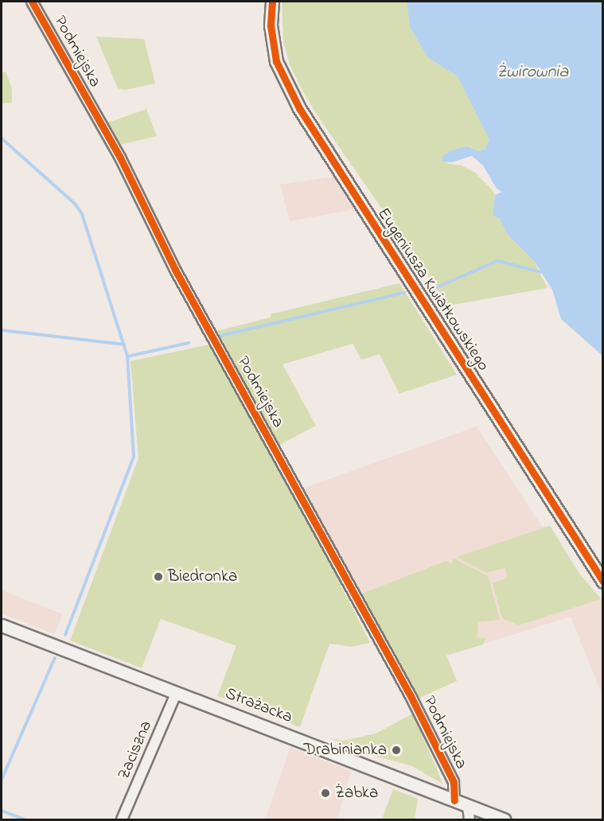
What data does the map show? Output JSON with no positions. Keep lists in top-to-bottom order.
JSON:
{
  "streets": {
    "street": [
      "Podmiejska",
      "Eugeniusza Kwiatkowskiego",
      "Strażacka",
      "Zaciszna"
    ]
  },
  "crossings": [
    ["Podmiejska", "Strażacka"],
    ["Strażacka", "Zaciszna"]
  ],
  "water": ["Żwirownia"],
  "places": ["Biedronka", "Drabinianka", "Żabka"]
}
